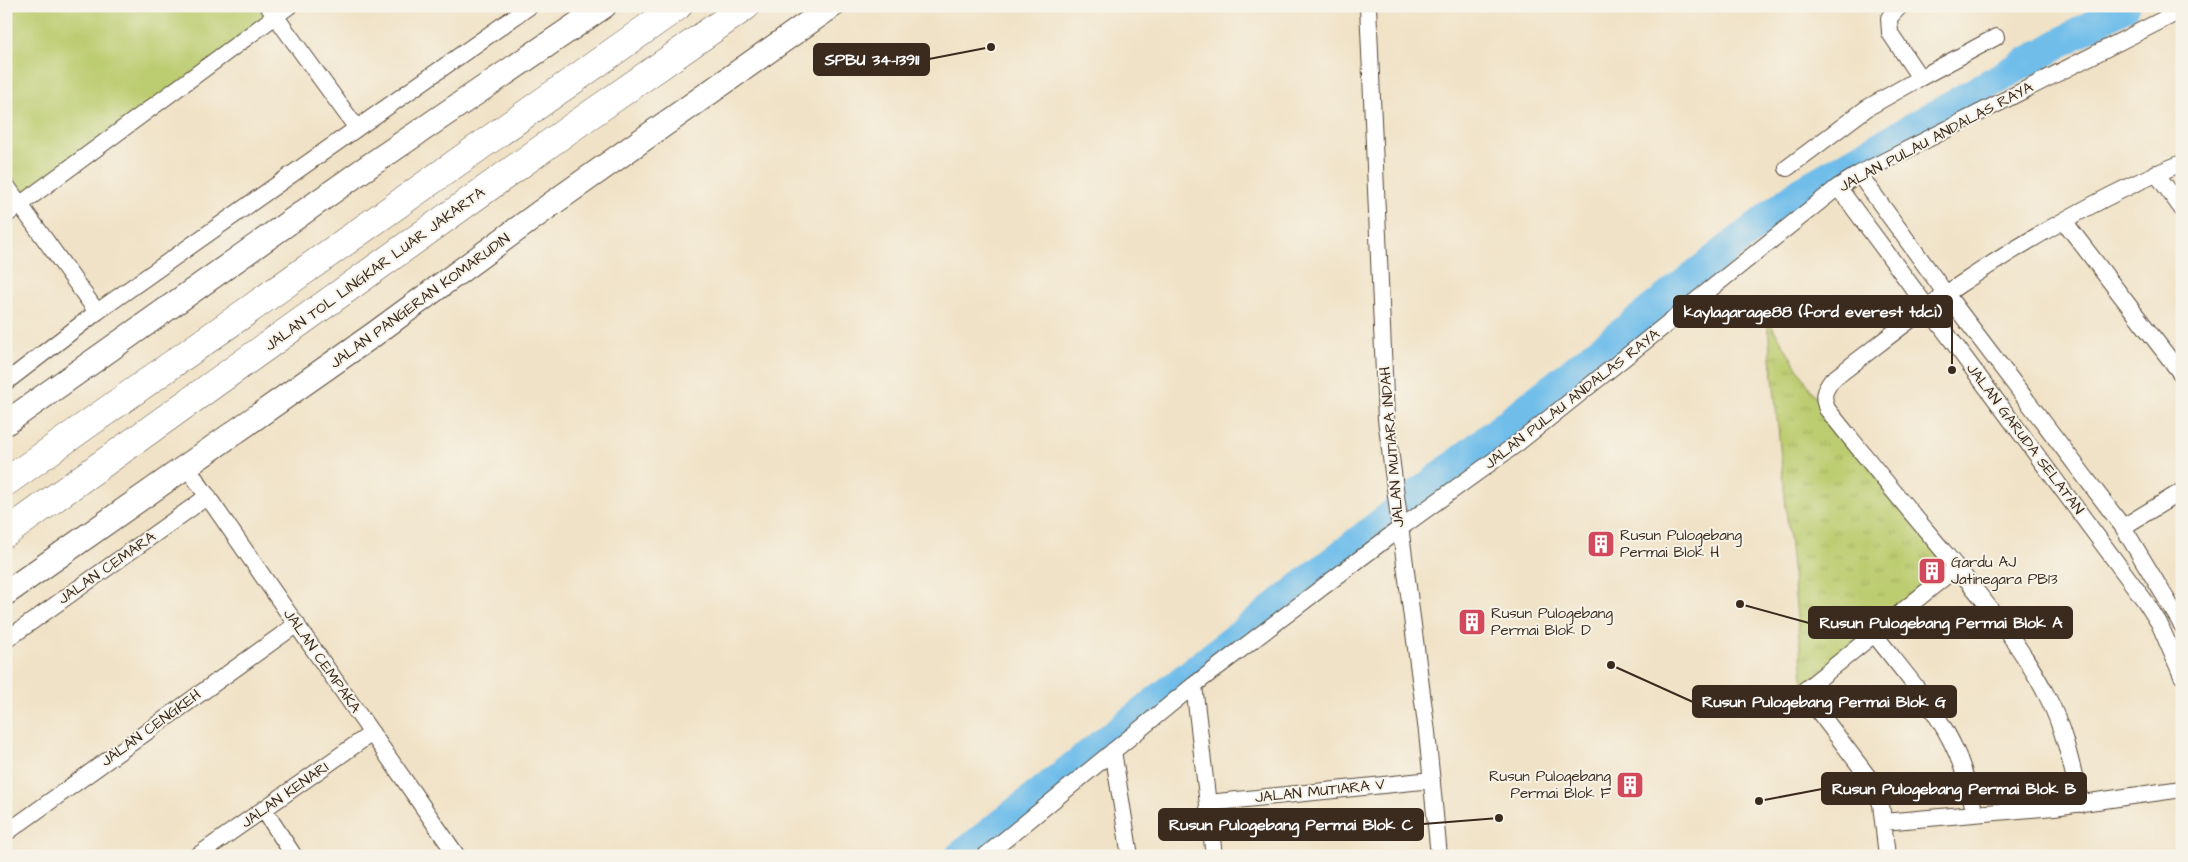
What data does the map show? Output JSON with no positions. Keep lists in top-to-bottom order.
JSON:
{
  "streets": {
    "highway": ["JALAN TOL LINGKAR LUAR JAKARTA"],
    "street": [
      "JALAN PULAU ANDALAS RAYA",
      "JALAN PANGERAN KOMARUDIN",
      "JALAN GARUDA SELATAN",
      "JALAN MUTIARA INDAH",
      "JALAN CEMARA",
      "JALAN CEMPAKA",
      "JALAN CENGKEH",
      "JALAN MUTIARA V",
      "JALAN KENARI"
    ]
  },
  "crossings": [
    ["JALAN PULAU ANDALAS RAYA", "JALAN GARUDA SELATAN"],
    ["JALAN PULAU ANDALAS RAYA", "JALAN MUTIARA INDAH"],
    ["JALAN PANGERAN KOMARUDIN", "JALAN CEMPAKA"],
    ["JALAN MUTIARA INDAH", "JALAN MUTIARA V"],
    ["JALAN CEMARA", "JALAN CEMPAKA"],
    ["JALAN CEMPAKA", "JALAN CENGKEH"],
    ["JALAN CEMPAKA", "JALAN KENARI"]
  ],
  "places": {
    "other": [
      "SPBU 34-13911",
      "kaylagarage88 (ford everest tdci)",
      "Rusun Pulogebang Permai Blok A",
      "Rusun Pulogebang Permai Blok G",
      "Rusun Pulogebang Permai Blok B",
      "Rusun Pulogebang Permai Blok C"
    ],
    "building": [
      "Rusun Pulogebang Permai Blok H",
      "Gardu AJ Jatinegara PB13",
      "Rusun Pulogebang Permai Blok D",
      "Rusun Pulogebang Permai Blok F"
    ]
  }
}
